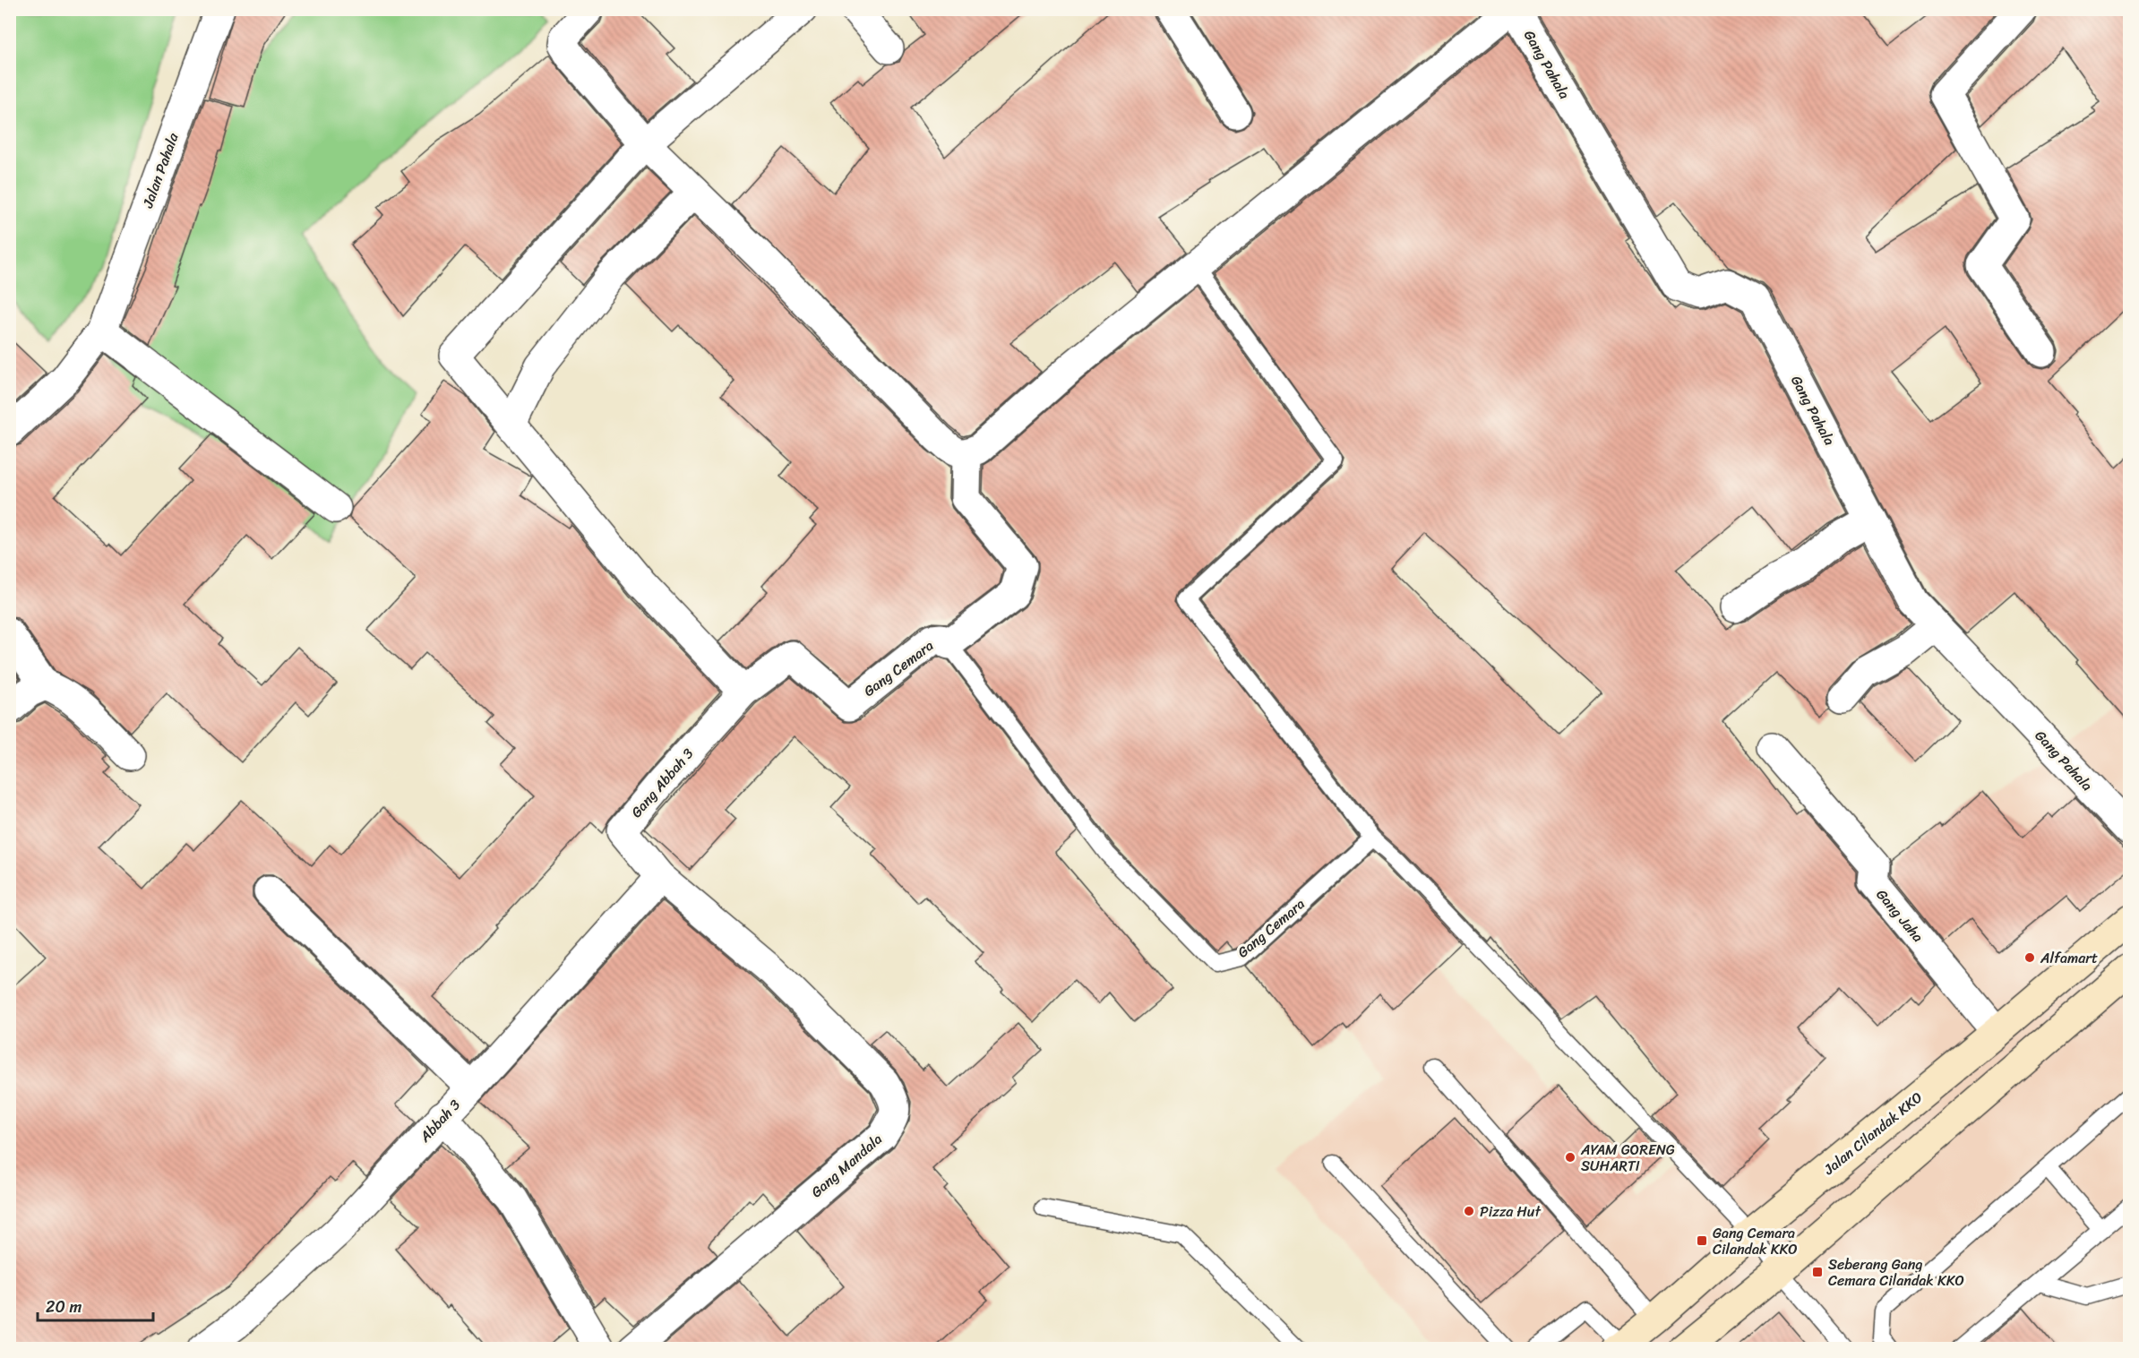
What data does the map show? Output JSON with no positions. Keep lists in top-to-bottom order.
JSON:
{
  "streets": {
    "street": [
      "Gang Pahala",
      "Jalan Pahala",
      "Gang Cemara",
      "Gang Abbah 3",
      "Gang Jaha",
      "Abbah 3",
      "Jalan Cilandak KKO",
      "Gang Mandala"
    ]
  },
  "crossings": [
    ["Gang Cemara", "Gang Abbah 3"],
    ["Gang Abbah 3", "Abbah 3"],
    ["Gang Abbah 3", "Gang Mandala"],
    ["Gang Jaha", "Jalan Cilandak KKO"],
    ["Abbah 3", "Gang Mandala"]
  ],
  "places": {
    "other": ["Alfamart", "AYAM GORENG SUHARTI", "Pizza Hut"],
    "transit": ["Gang Cemara Cilandak KKO", "Seberang Gang Cemara Cilandak KKO"]
  },
  "scale_bar": "20 m"
}
